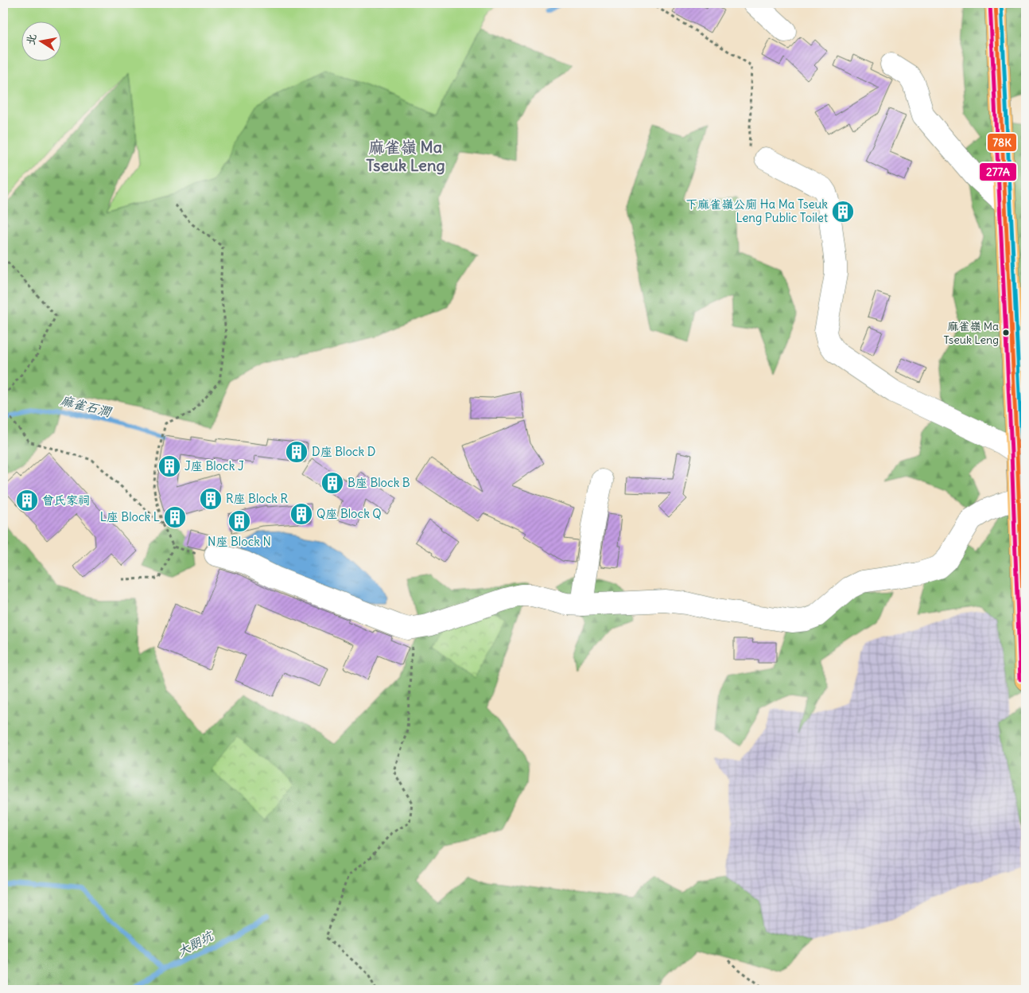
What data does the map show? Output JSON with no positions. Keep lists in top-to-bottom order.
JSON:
{
  "districts": ["麻雀嶺 Ma Tseuk Leng"],
  "water": ["麻雀石澗", "大朗坑"],
  "places": {
    "building": [
      "下麻雀嶺公廁 Ha Ma Tseuk Leng Public Toilet",
      "D座 Block D",
      "J座 Block J",
      "B座 Block B",
      "R座 Block R",
      "曾氏家祠",
      "Q座 Block Q",
      "L座 Block L",
      "N座 Block N"
    ],
    "other": ["麻雀嶺 Ma Tseuk Leng"]
  },
  "lines": ["transit line 78K", "transit line 277A"],
  "north": "left"
}
